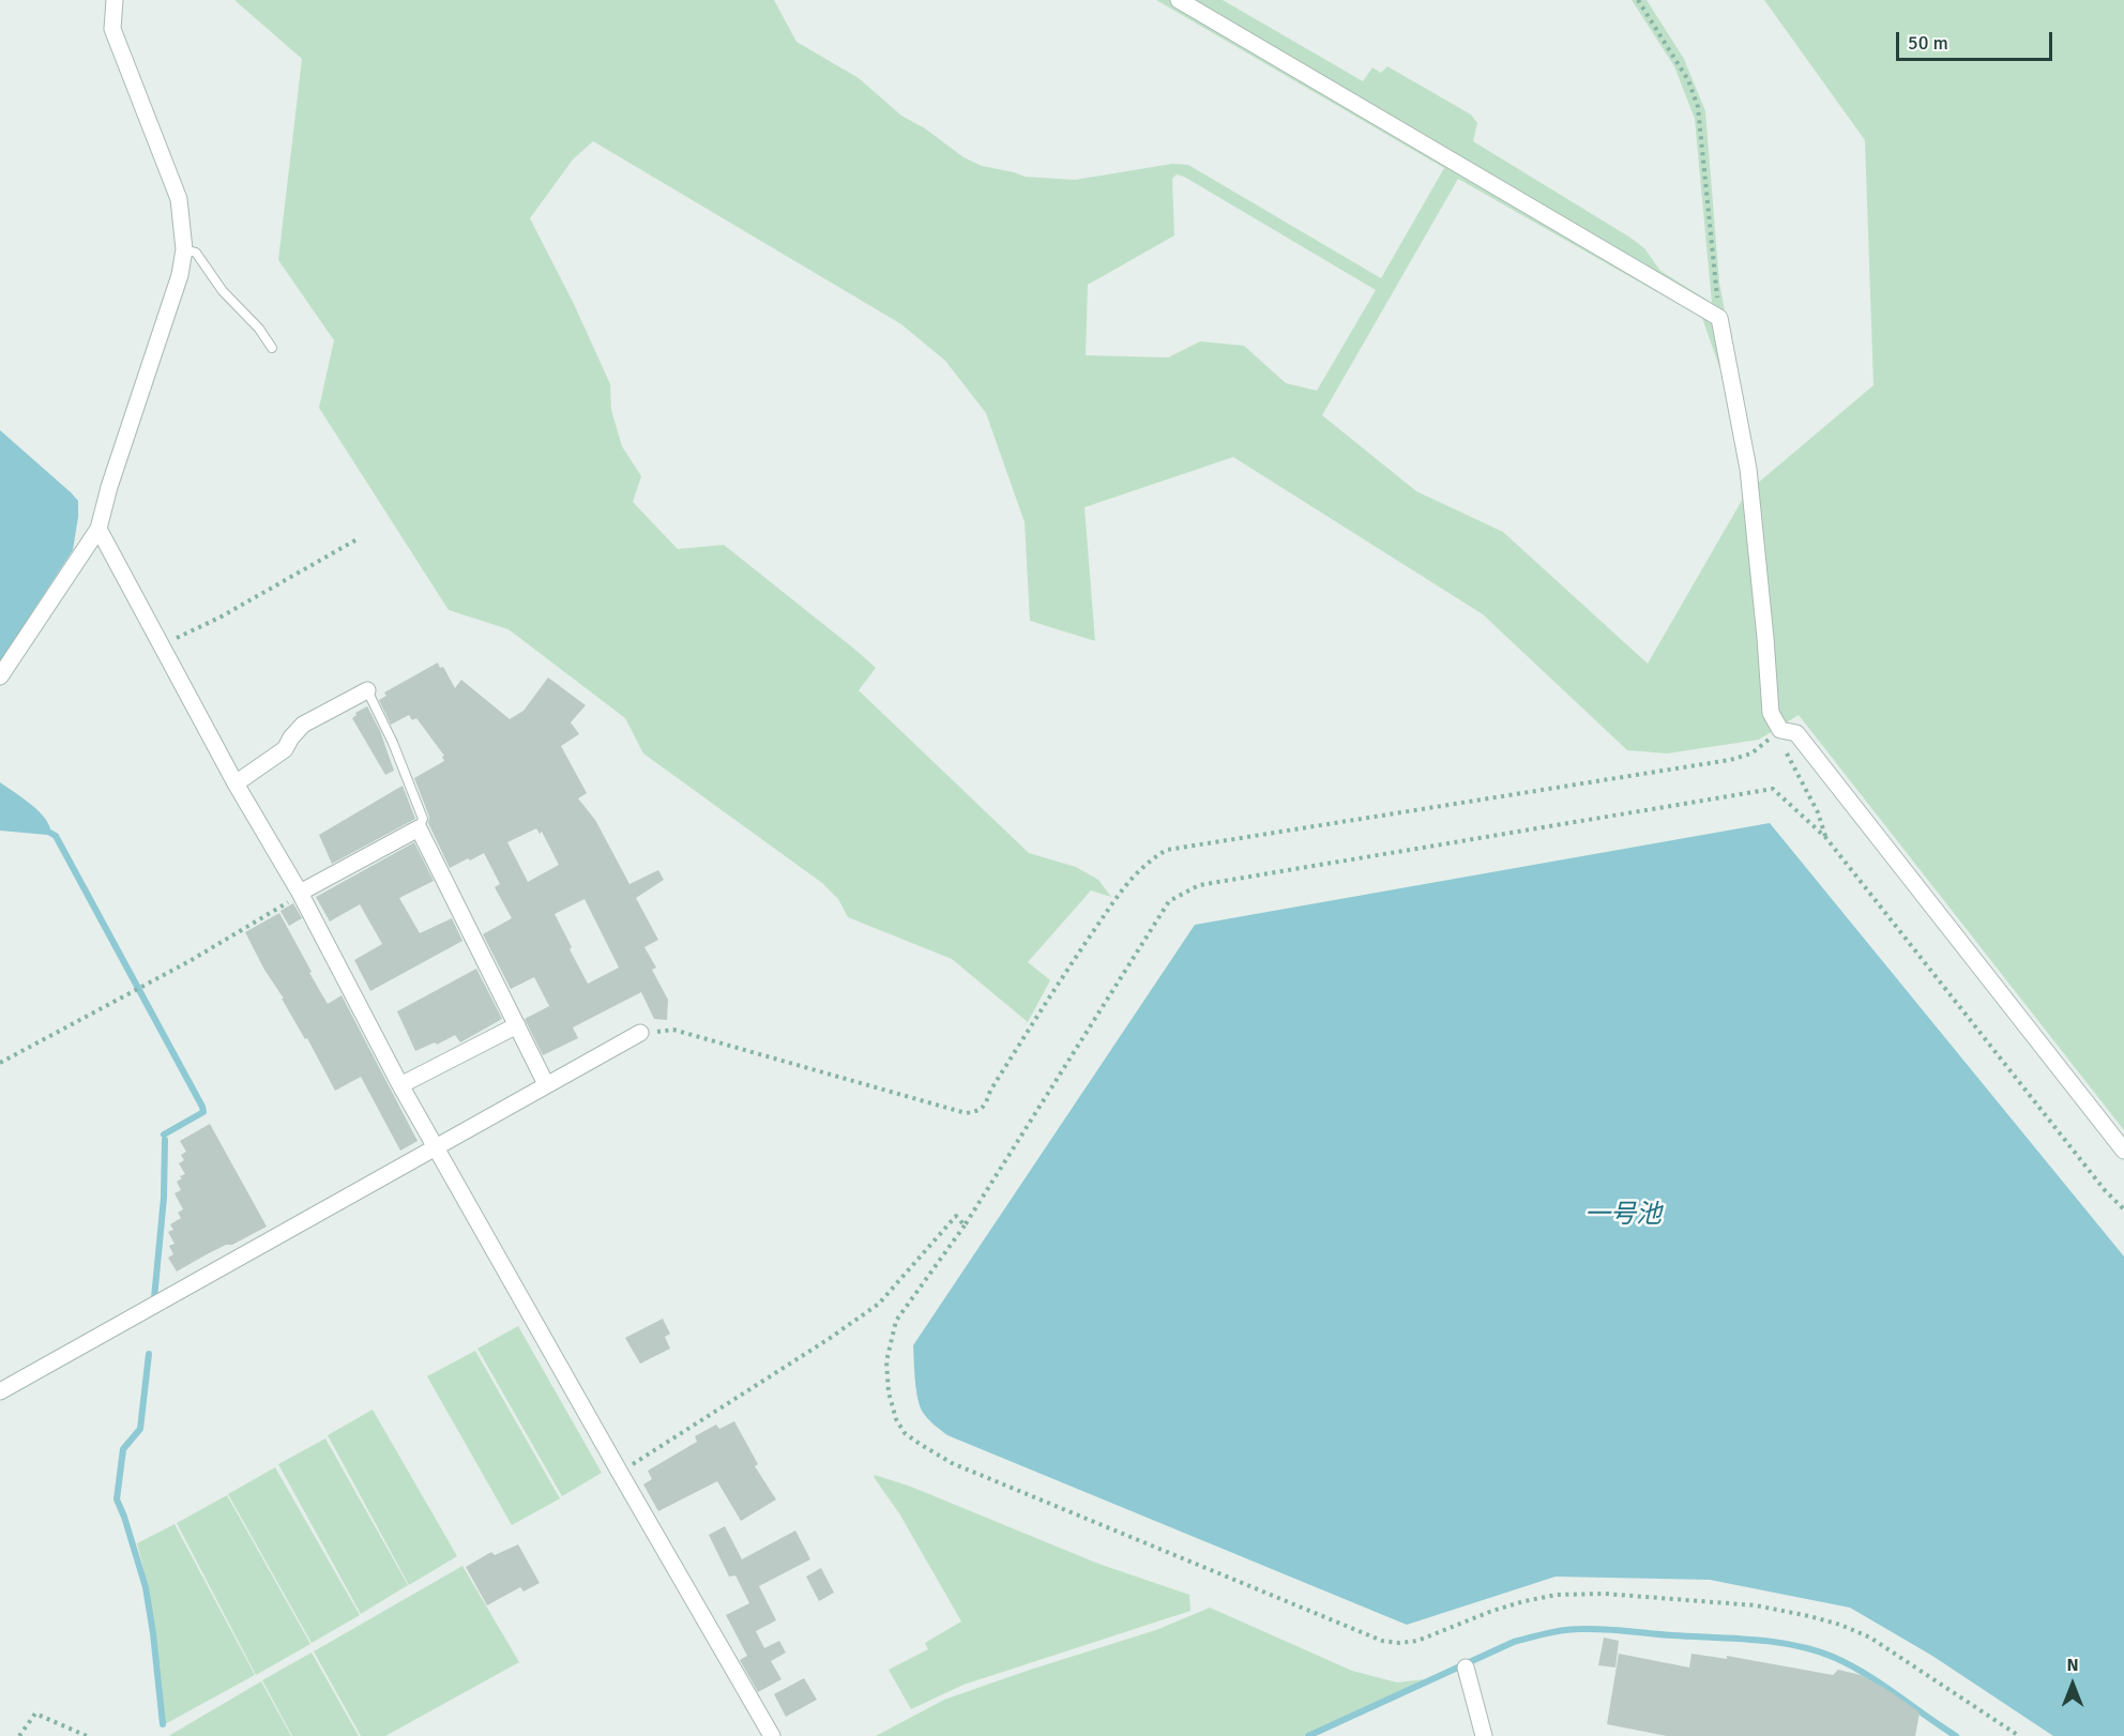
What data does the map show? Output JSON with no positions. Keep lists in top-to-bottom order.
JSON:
{
  "water": ["一号池"],
  "scale_bar": "50 m",
  "north": "top"
}
